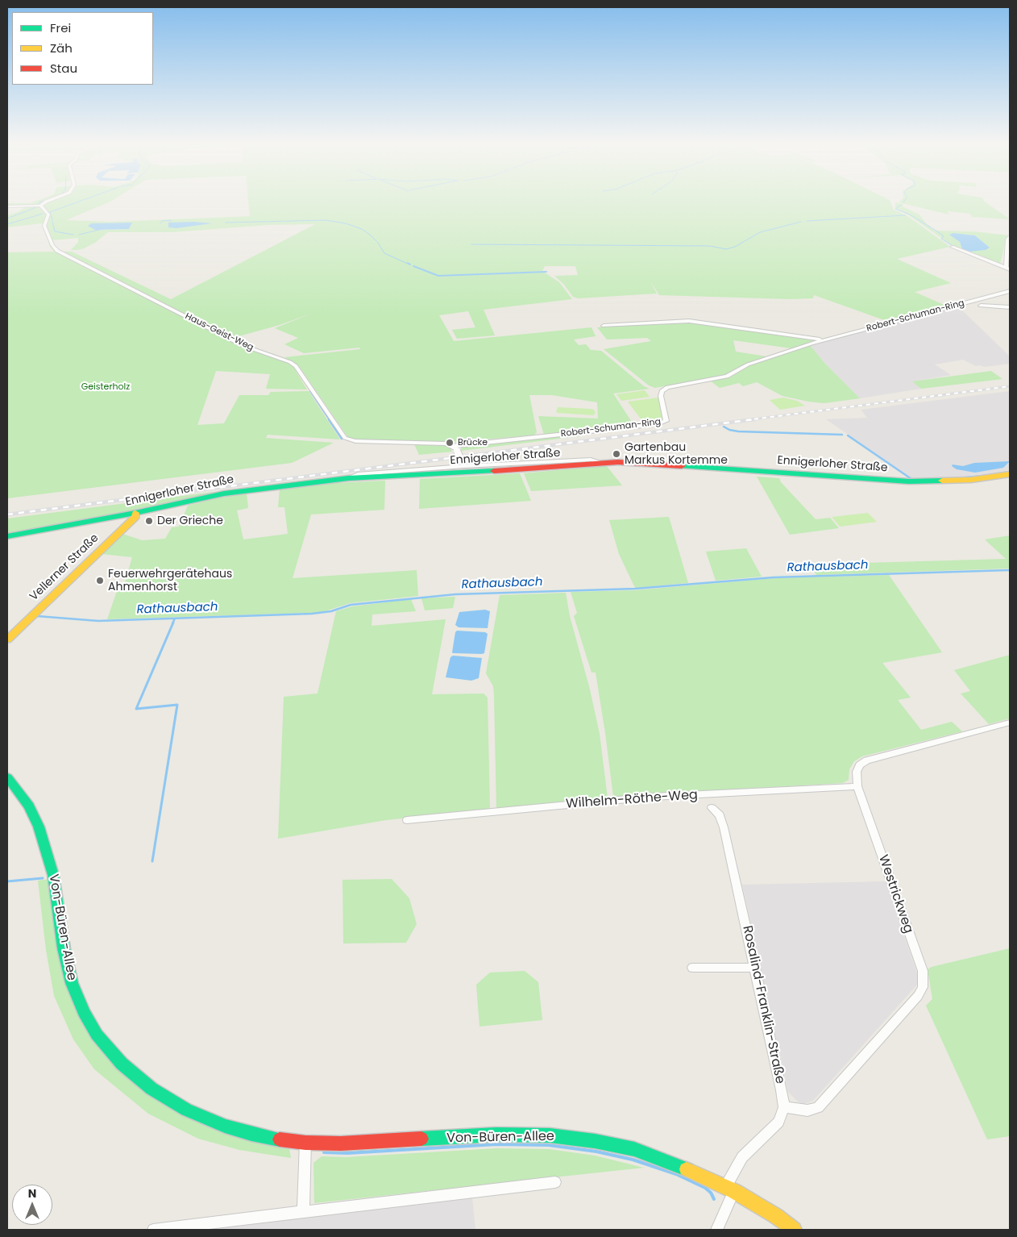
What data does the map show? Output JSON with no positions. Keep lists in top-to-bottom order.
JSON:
{
  "streets": {
    "main road": ["Ennigerloher Straße", "Vellerner Straße", "Von-Büren-Allee"],
    "street": [
      "Robert-Schuman-Ring",
      "Haus-Geist-Weg",
      "Wilhelm-Röthe-Weg",
      "Westrickweg",
      "Rosalind-Franklin-Straße"
    ]
  },
  "crossings": [
    ["Robert-Schuman-Ring", "Haus-Geist-Weg"],
    ["Ennigerloher Straße", "Vellerner Straße"],
    ["Wilhelm-Röthe-Weg", "Westrickweg"],
    ["Westrickweg", "Rosalind-Franklin-Straße"]
  ],
  "water": ["Rathausbach"],
  "parks": ["Geisterholz"],
  "places": [
    "Brücke",
    "Gartenbau Markus Kortemme",
    "Der Grieche",
    "Feuerwehrgerätehaus Ahmenhorst"
  ],
  "legend": ["Frei", "Zäh", "Stau"],
  "north": "top"
}
